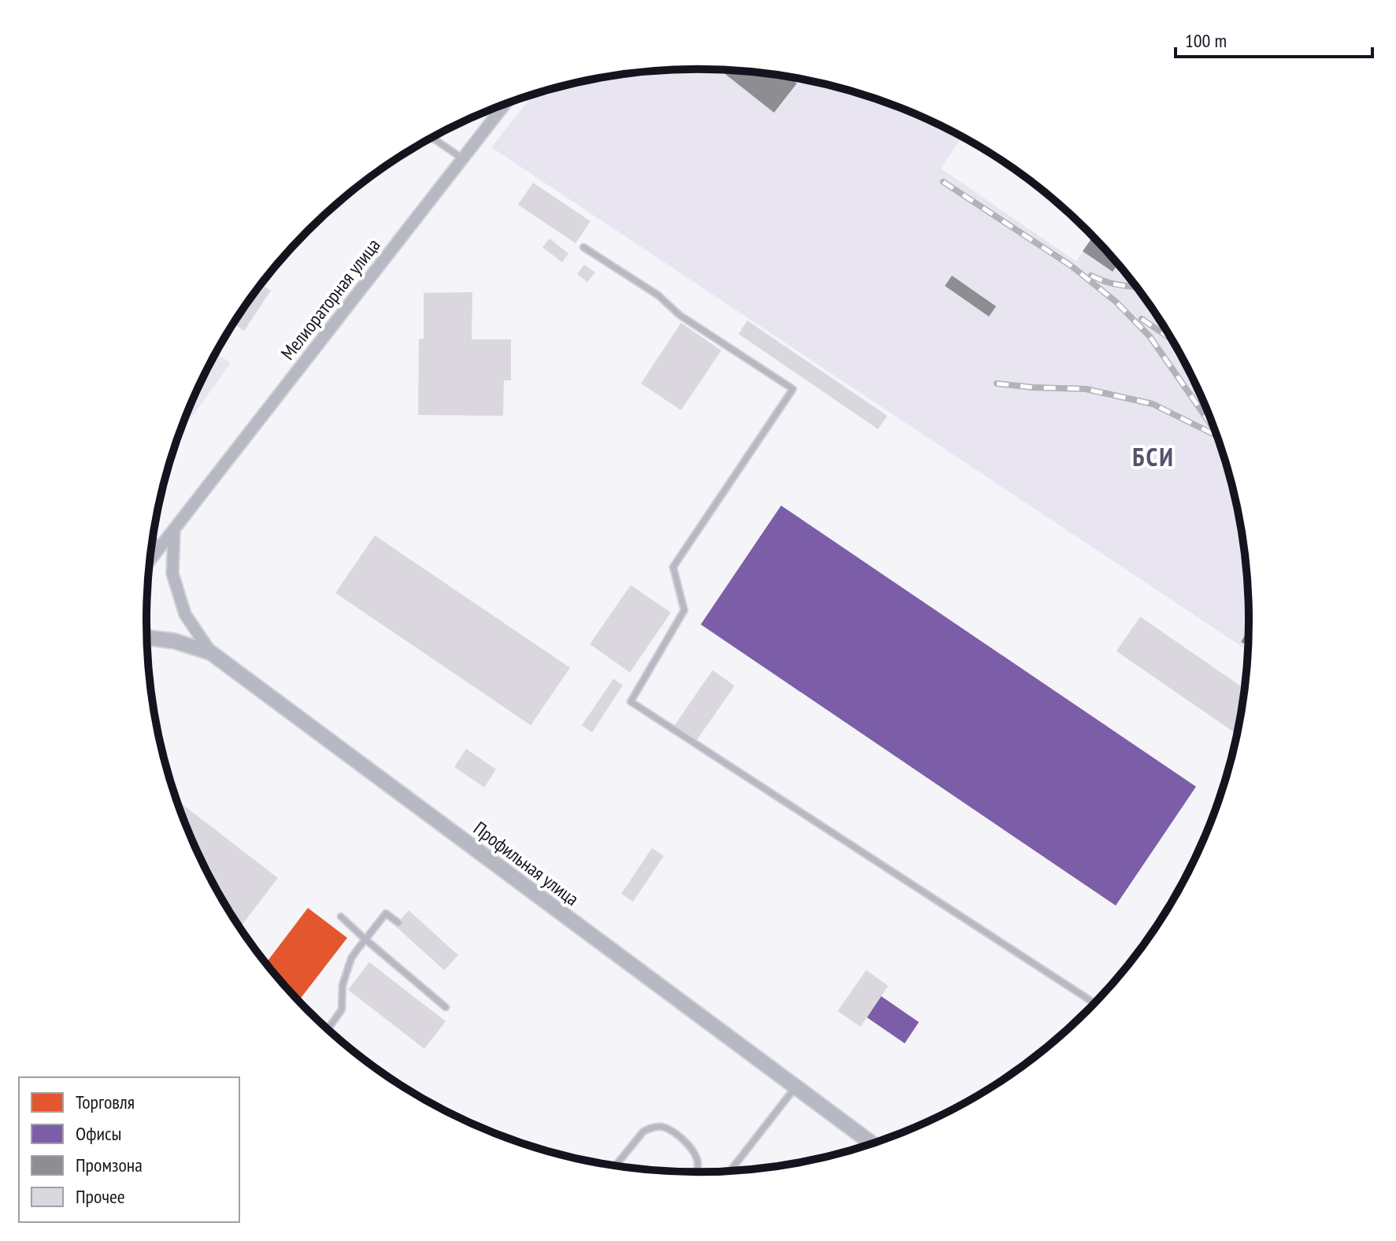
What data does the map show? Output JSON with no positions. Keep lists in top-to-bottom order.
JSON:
{
  "streets": {
    "street": ["Мелиораторная улица", "Профильная улица"]
  },
  "districts": ["БСИ"],
  "legend": [
    "Торговля",
    "Офисы",
    "Промзона",
    "Прочее"
  ],
  "scale_bar": "100 m"
}
